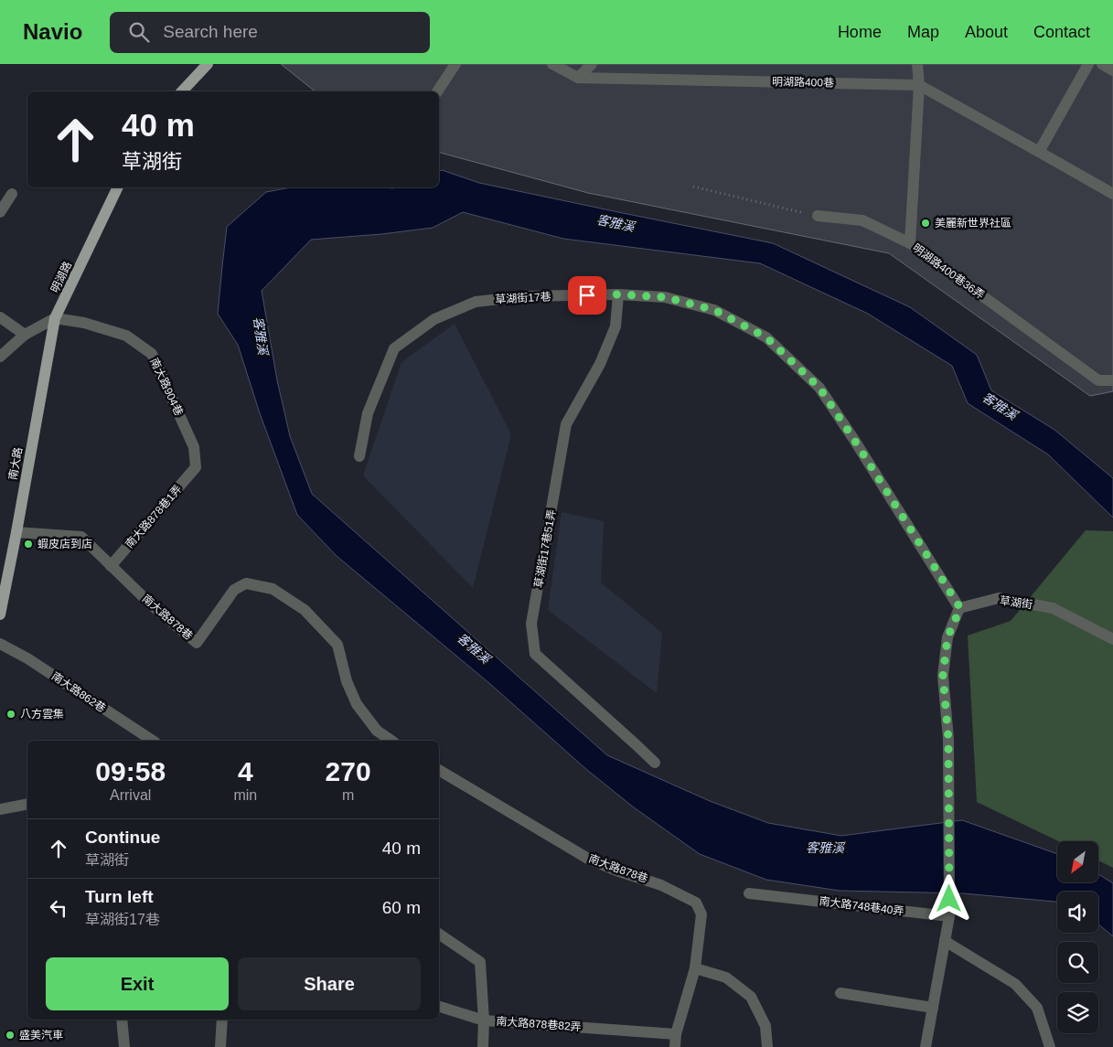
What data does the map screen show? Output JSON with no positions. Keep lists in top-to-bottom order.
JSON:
{
  "streets": {
    "main road": ["明湖路", "南大路"],
    "street": [
      "明湖路400巷",
      "明湖路400巷36弄",
      "草湖街17巷",
      "南大路904巷",
      "南大路878巷1弄",
      "草湖街17巷51弄",
      "草湖街",
      "南大路878巷",
      "南大路862巷",
      "南大路748巷40弄",
      "南大路878巷82弄"
    ]
  },
  "crossings": [
    ["明湖路400巷", "明湖路400巷36弄"],
    ["明湖路", "南大路904巷"],
    ["明湖路", "南大路"],
    ["草湖街17巷", "草湖街17巷51弄"],
    ["草湖街17巷", "草湖街"],
    ["南大路904巷", "南大路"],
    ["南大路904巷", "南大路878巷1弄"],
    ["南大路", "南大路878巷"],
    ["南大路878巷1弄", "南大路878巷"],
    ["南大路878巷", "南大路878巷82弄"]
  ],
  "water": ["客雅溪"],
  "places": [
    "美麗新世界社區",
    "蝦皮店到店",
    "八方雲集",
    "盛美汽車"
  ],
  "north": "bottom left",
  "page": {
    "header": "Navio",
    "search": "Search here",
    "nav": [
      "Home",
      "Map",
      "About",
      "Contact"
    ],
    "turn": ["40 m", "草湖街"],
    "eta": [
      "09:58",
      "Arrival",
      "4",
      "min",
      "270",
      "m"
    ],
    "list": [
      {
        "name": "Continue",
        "note": "草湖街",
        "value": "40 m"
      },
      {
        "name": "Turn left",
        "note": "草湖街17巷",
        "value": "60 m"
      }
    ],
    "buttons": ["Exit", "Share"]
  }
}
